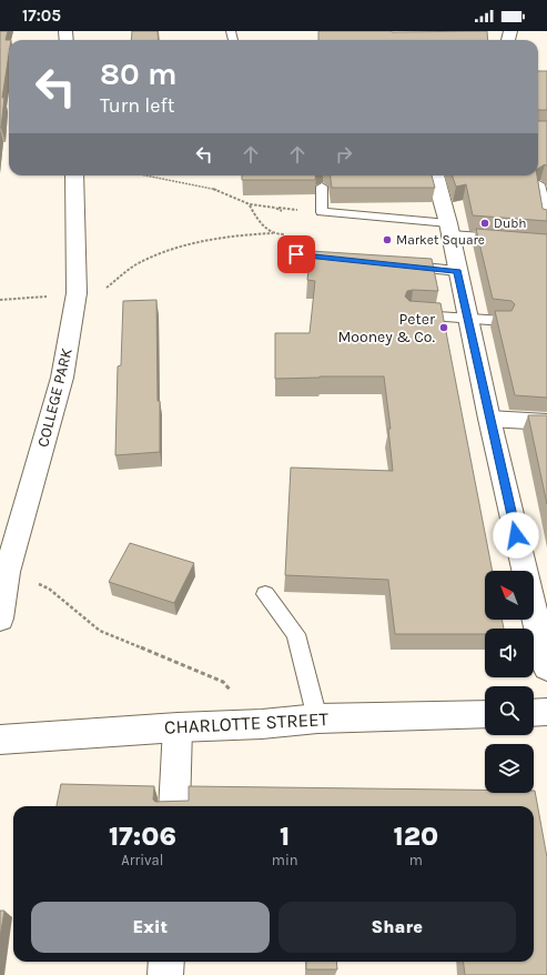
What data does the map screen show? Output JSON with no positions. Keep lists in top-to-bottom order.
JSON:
{
  "streets": {
    "street": ["COLLEGE PARK", "CHARLOTTE STREET"]
  },
  "places": ["Dubh", "Market Square", "Peter Mooney & Co."],
  "north": "top left",
  "page": {
    "status": "17:05",
    "turn": ["80 m", "Turn left"],
    "eta": [
      "17:06",
      "Arrival",
      "1",
      "min",
      "120",
      "m"
    ],
    "buttons": ["Exit", "Share"]
  }
}
